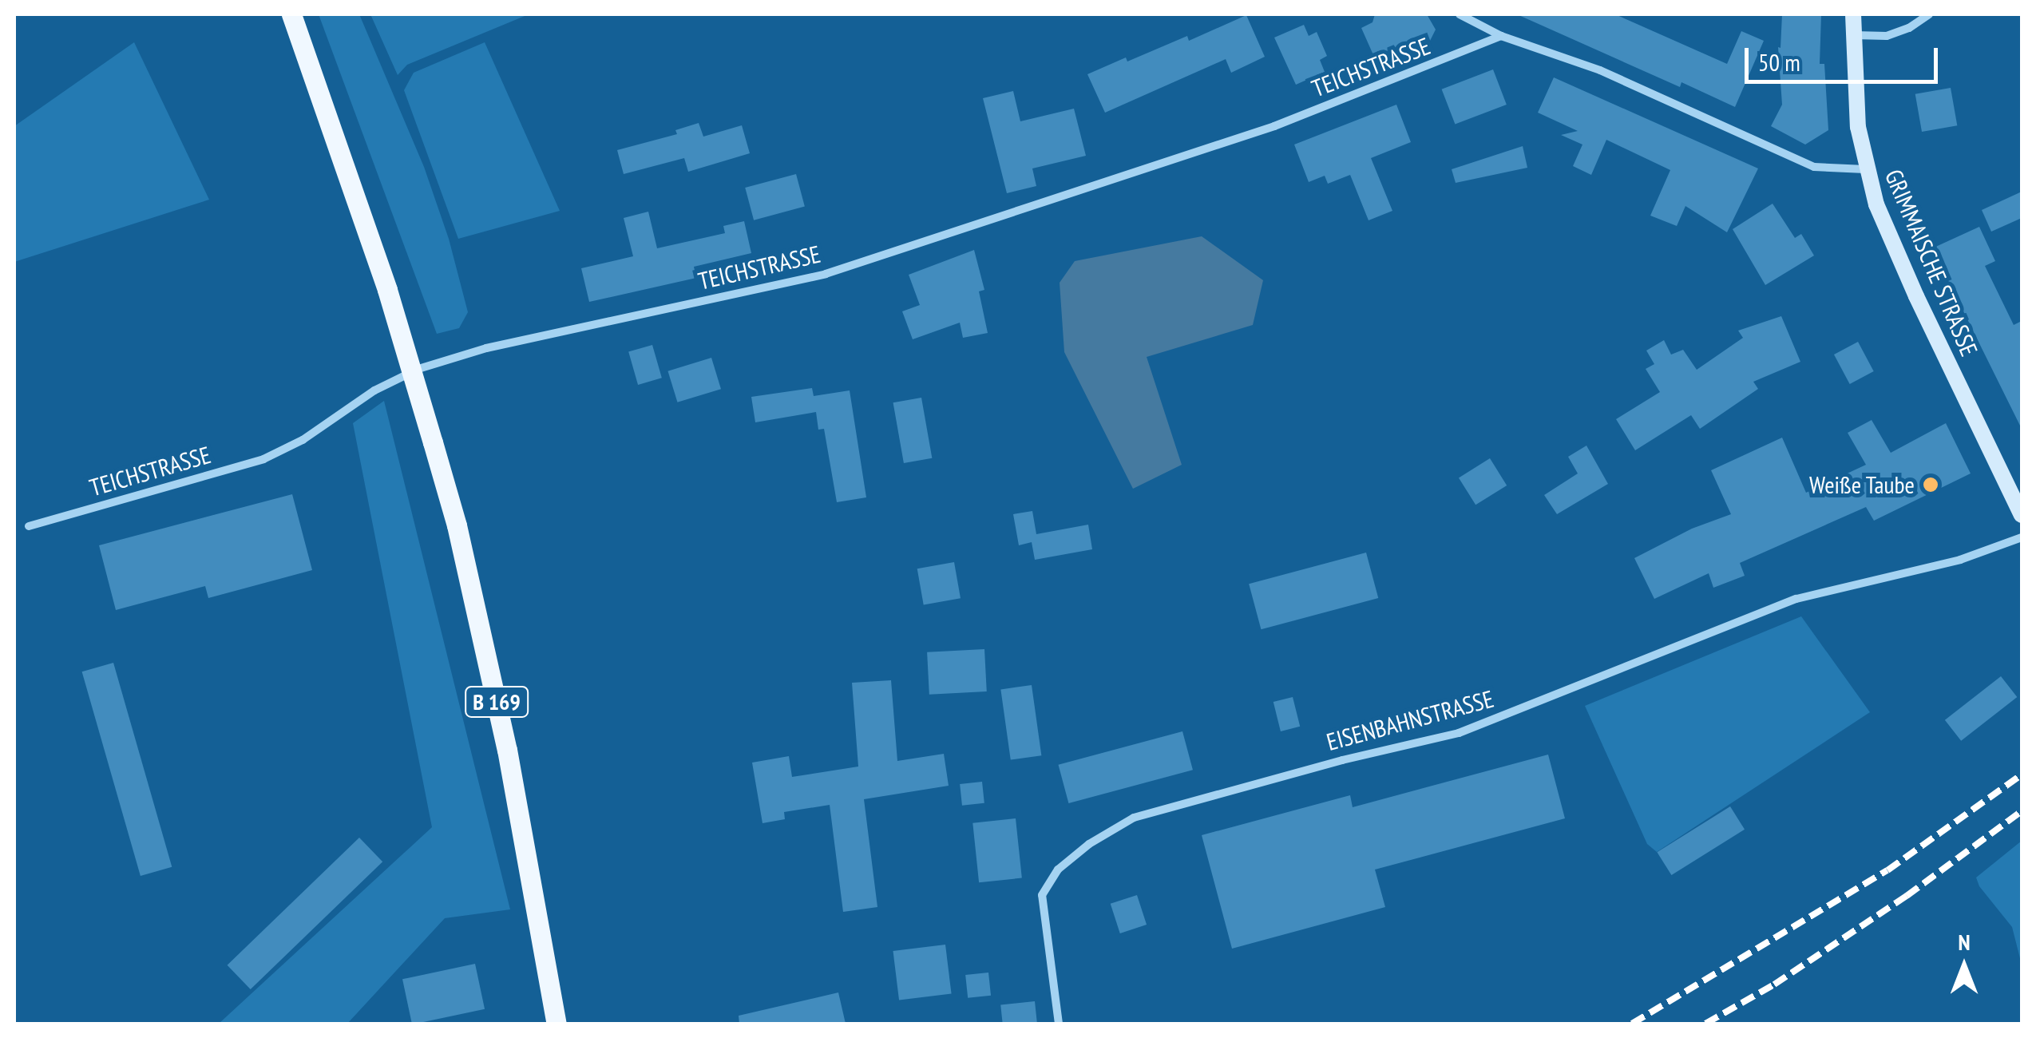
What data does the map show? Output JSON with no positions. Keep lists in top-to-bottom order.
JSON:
{
  "streets": {
    "main road": ["GRIMMAISCHE STRASSE", "B 169"],
    "street": ["TEICHSTRASSE", "EISENBAHNSTRASSE"]
  },
  "places": ["Weiße Taube"],
  "scale_bar": "50 m",
  "north": "top"
}
